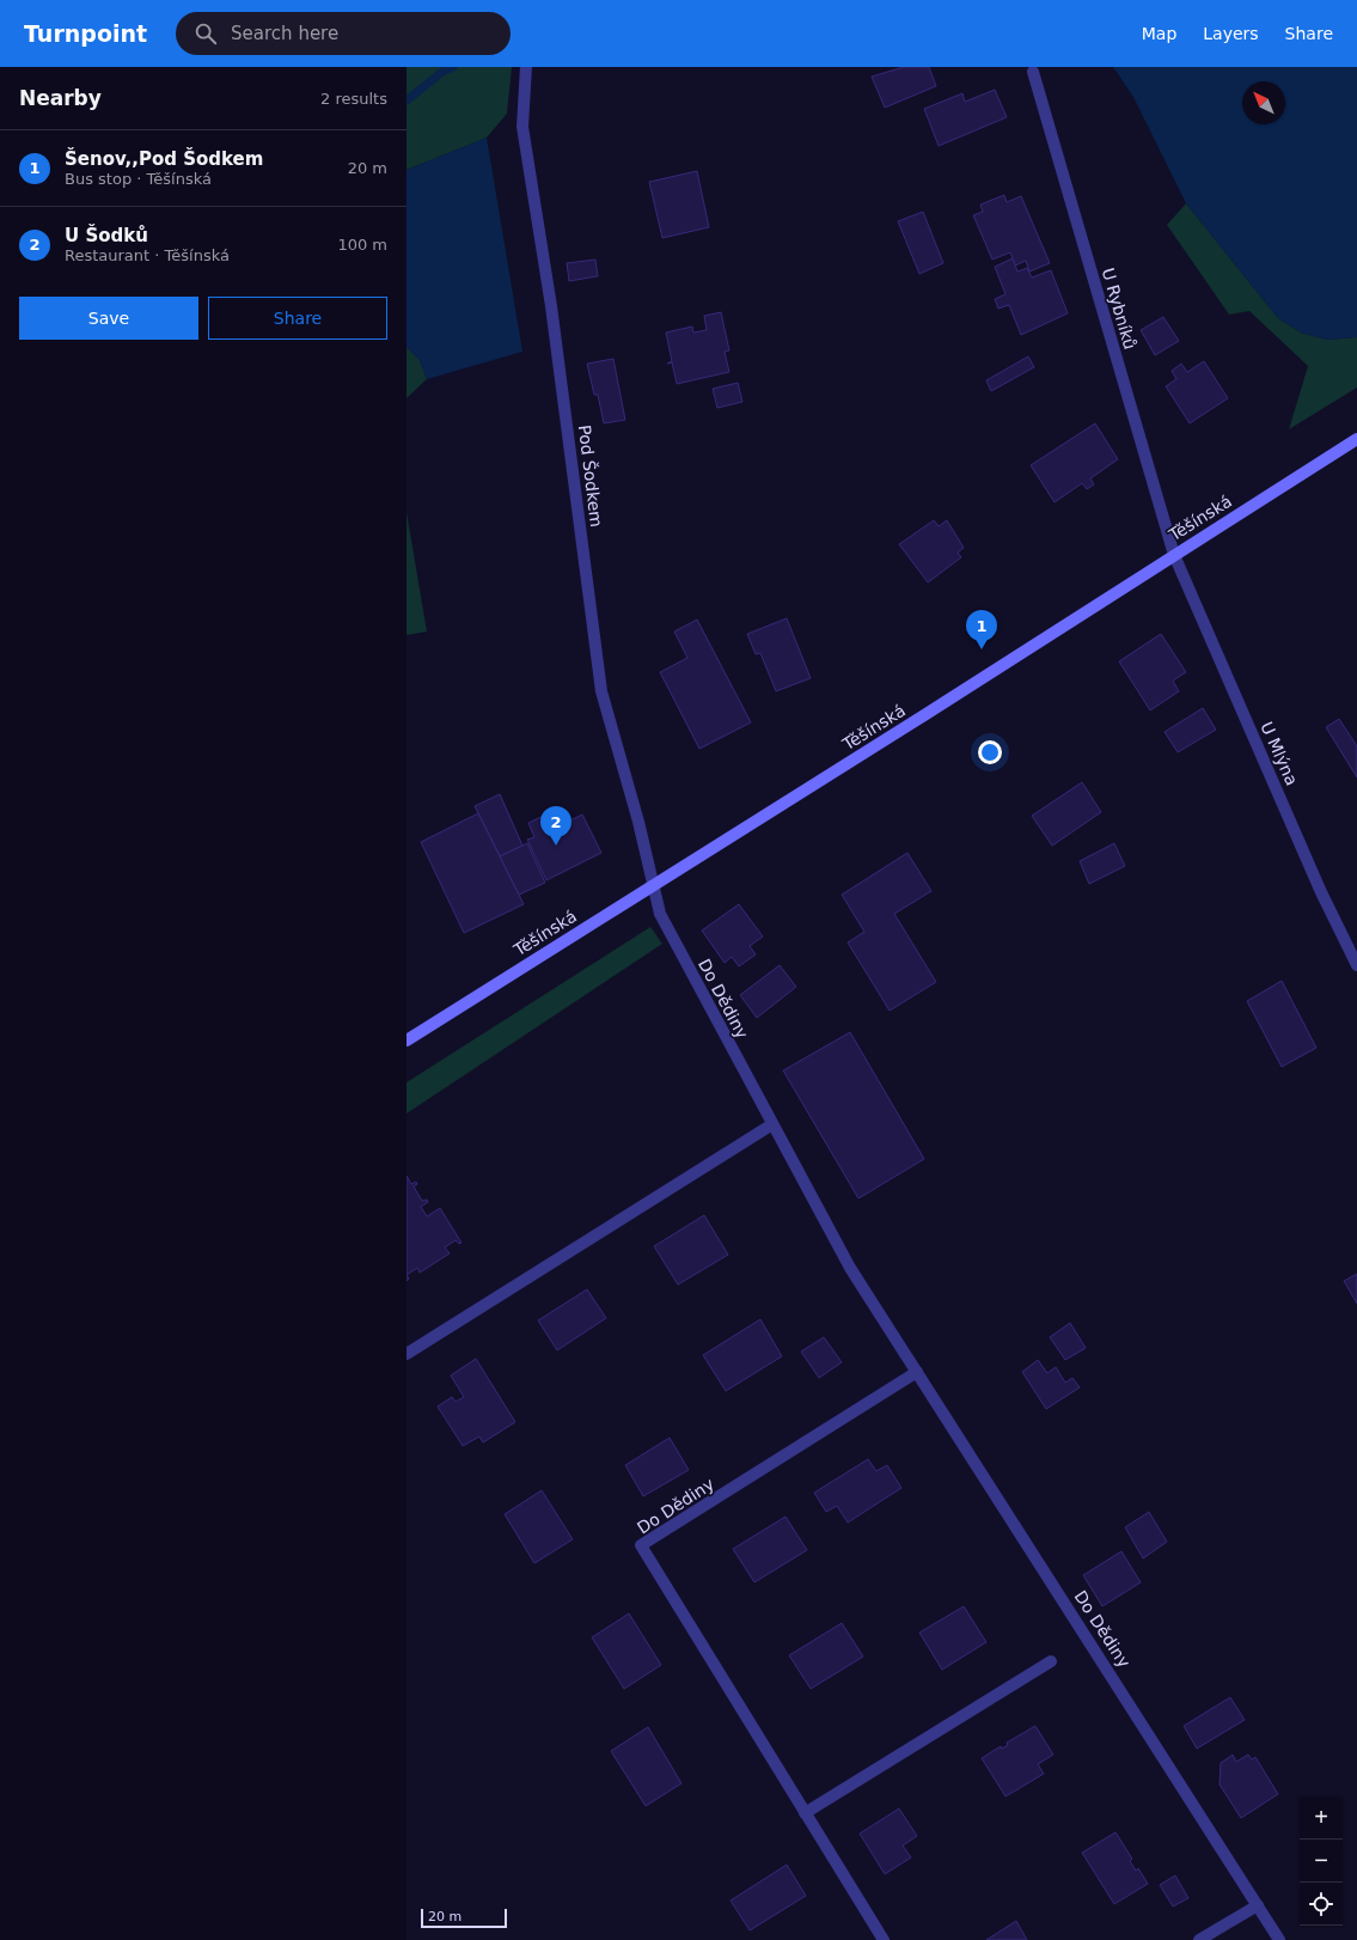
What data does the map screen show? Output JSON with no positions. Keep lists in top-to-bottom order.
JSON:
{
  "streets": {
    "main road": ["Těšínská"],
    "street": [
      "U Rybníků",
      "Pod Šodkem",
      "U Mlýna",
      "Do Dědiny"
    ]
  },
  "crossings": [
    ["U Rybníků", "Těšínská"],
    ["U Rybníků", "U Mlýna"],
    ["Pod Šodkem", "Těšínská"],
    ["Pod Šodkem", "Do Dědiny"],
    ["Těšínská", "U Mlýna"],
    ["Těšínská", "Do Dědiny"]
  ],
  "scale_bar": "20 m",
  "north": "top left",
  "page": {
    "header": "Turnpoint",
    "search": "Search here",
    "nav": ["Map", "Layers", "Share"],
    "heading": ["Nearby", "2 results"],
    "list": [
      {
        "mark": "1",
        "name": "Šenov,,Pod Šodkem",
        "note": "Bus stop · Těšínská",
        "value": "20 m"
      },
      {
        "mark": "2",
        "name": "U Šodků",
        "note": "Restaurant · Těšínská",
        "value": "100 m"
      }
    ],
    "buttons": ["Save", "Share"],
    "pins": ["1", "2"],
    "map_buttons": ["+", "−"],
    "scale": "20 m"
  }
}
